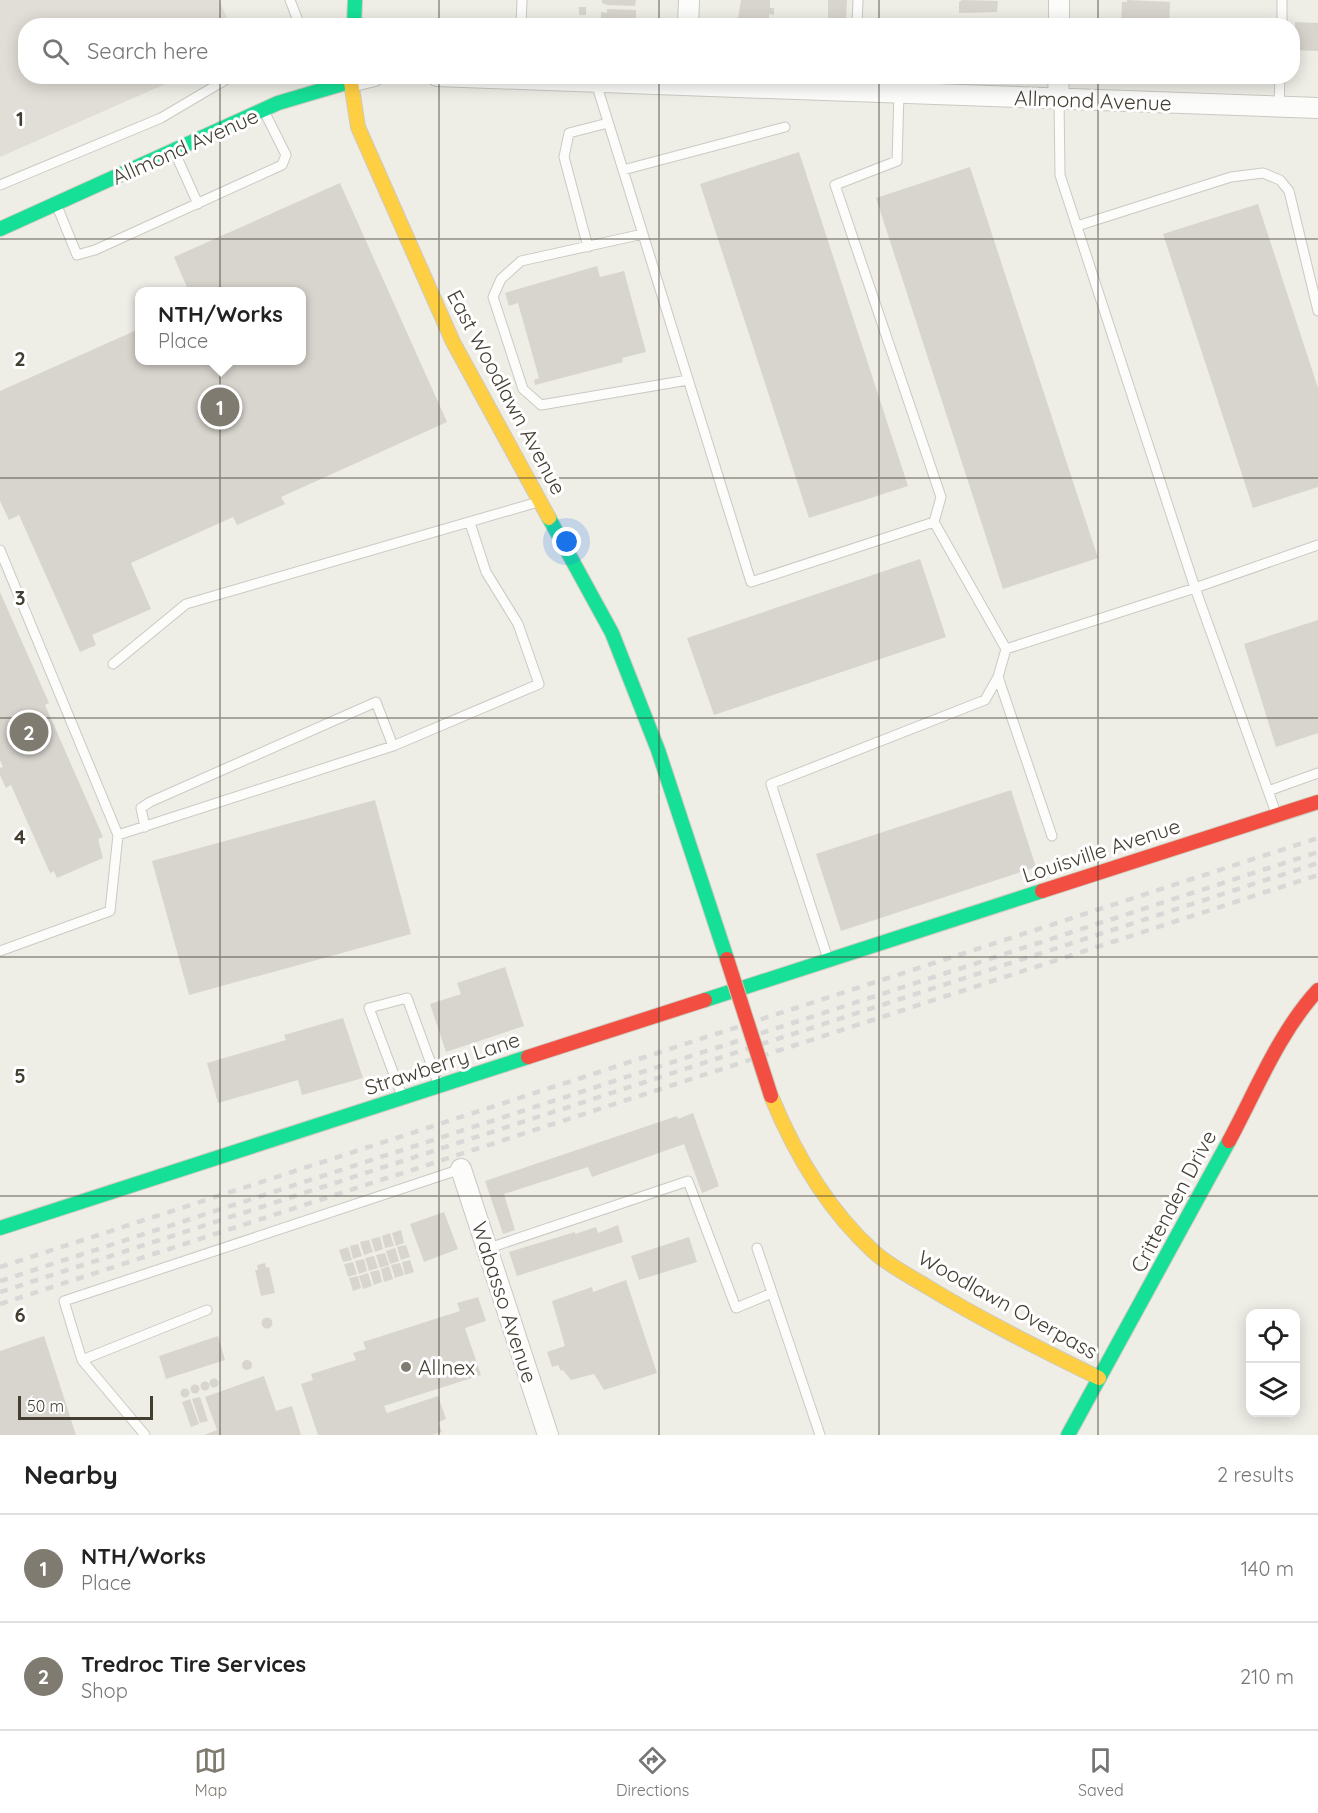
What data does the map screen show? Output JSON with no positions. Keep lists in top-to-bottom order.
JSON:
{
  "streets": {
    "main road": [
      "Allmond Avenue",
      "East Woodlawn Avenue",
      "Louisville Avenue",
      "Strawberry Lane",
      "Crittenden Drive",
      "Woodlawn Overpass"
    ],
    "street": ["Wabasso Avenue"]
  },
  "crossings": [
    ["East Woodlawn Avenue", "Woodlawn Overpass"],
    ["Louisville Avenue", "Strawberry Lane"],
    ["Crittenden Drive", "Woodlawn Overpass"]
  ],
  "places": ["Allnex"],
  "scale_bar": "50 m",
  "page": {
    "search": "Search here",
    "popup": ["NTH/Works", "Place"],
    "pins": ["1", "2"],
    "scale": "50 m",
    "heading": ["Nearby", "2 results"],
    "list": [
      {
        "mark": "1",
        "name": "NTH/Works",
        "note": "Place",
        "value": "140 m"
      },
      {
        "mark": "2",
        "name": "Tredroc Tire Services",
        "note": "Shop",
        "value": "210 m"
      }
    ],
    "nav": ["Map", "Directions", "Saved"]
  },
  "grid": {
    "rows": [
      "1",
      "2",
      "3",
      "4",
      "5",
      "6"
    ]
  }
}
